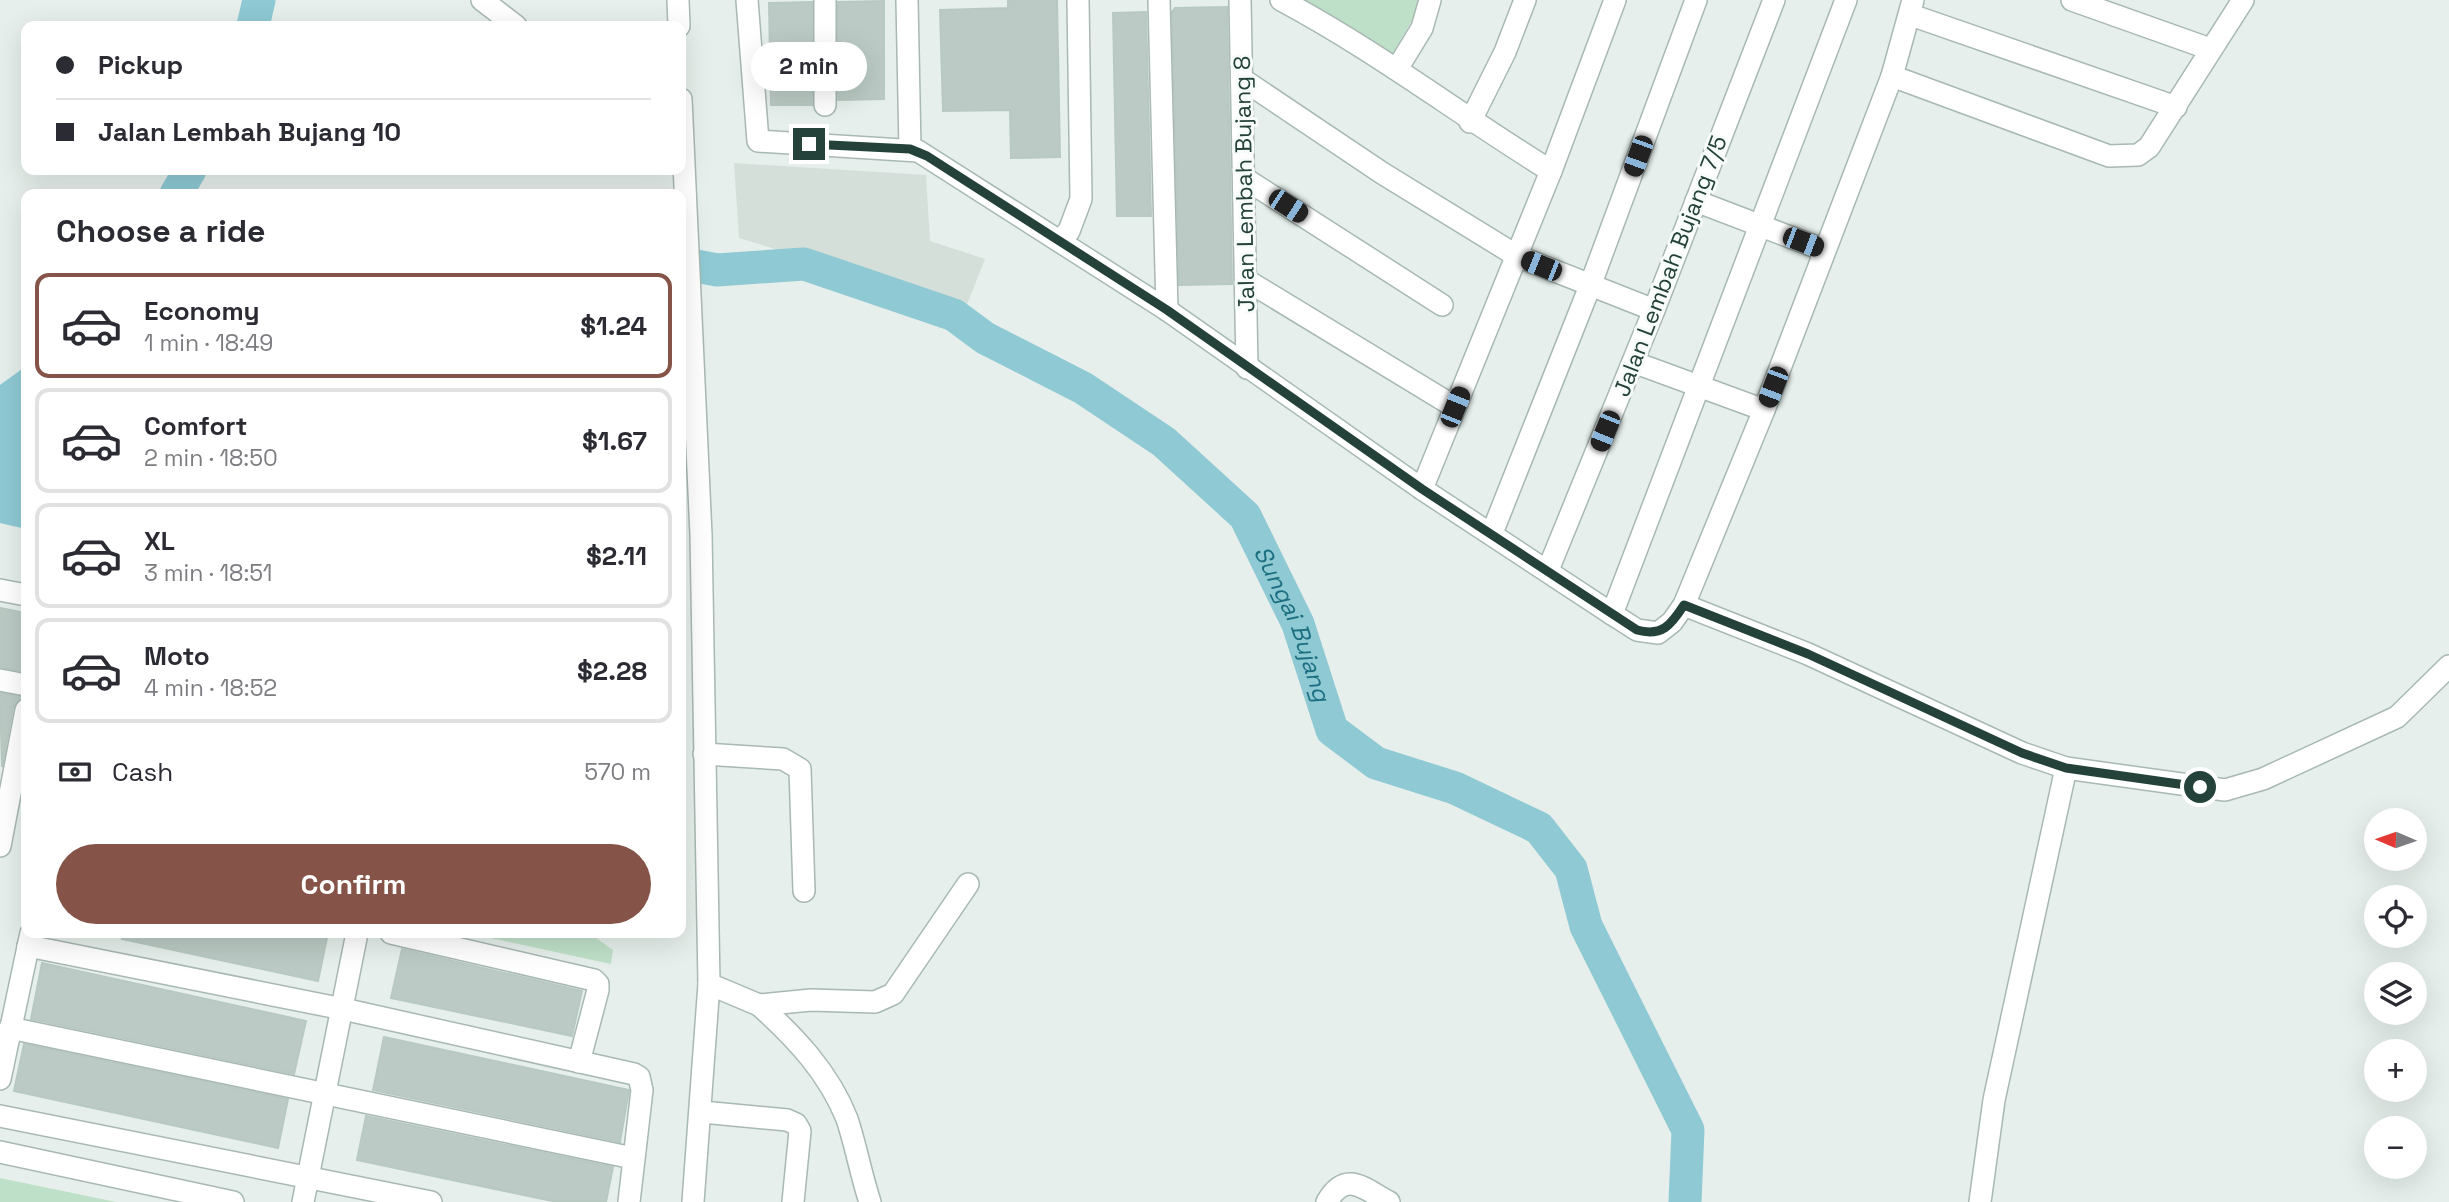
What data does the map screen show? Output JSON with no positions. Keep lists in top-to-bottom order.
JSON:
{
  "streets": {
    "street": ["Jalan Lembah Bujang 8", "Jalan Lembah Bujang 7/5"]
  },
  "water": ["Sungai Bujang"],
  "north": "left",
  "page": {
    "banner": ["Pickup", "Jalan Lembah Bujang 10"],
    "bubble": "2 min",
    "heading": "Choose a ride",
    "list": [
      {
        "name": "Economy",
        "note": "1 min · 18:49",
        "value": "$1.24"
      },
      {
        "name": "Comfort",
        "note": "2 min · 18:50",
        "value": "$1.67"
      },
      {
        "name": "XL",
        "note": "3 min · 18:51",
        "value": "$2.11"
      },
      {
        "name": "Moto",
        "note": "4 min · 18:52",
        "value": "$2.28"
      }
    ],
    "pay": ["Cash", "570 m"],
    "map_buttons": ["+", "−"],
    "buttons": "Confirm"
  }
}
